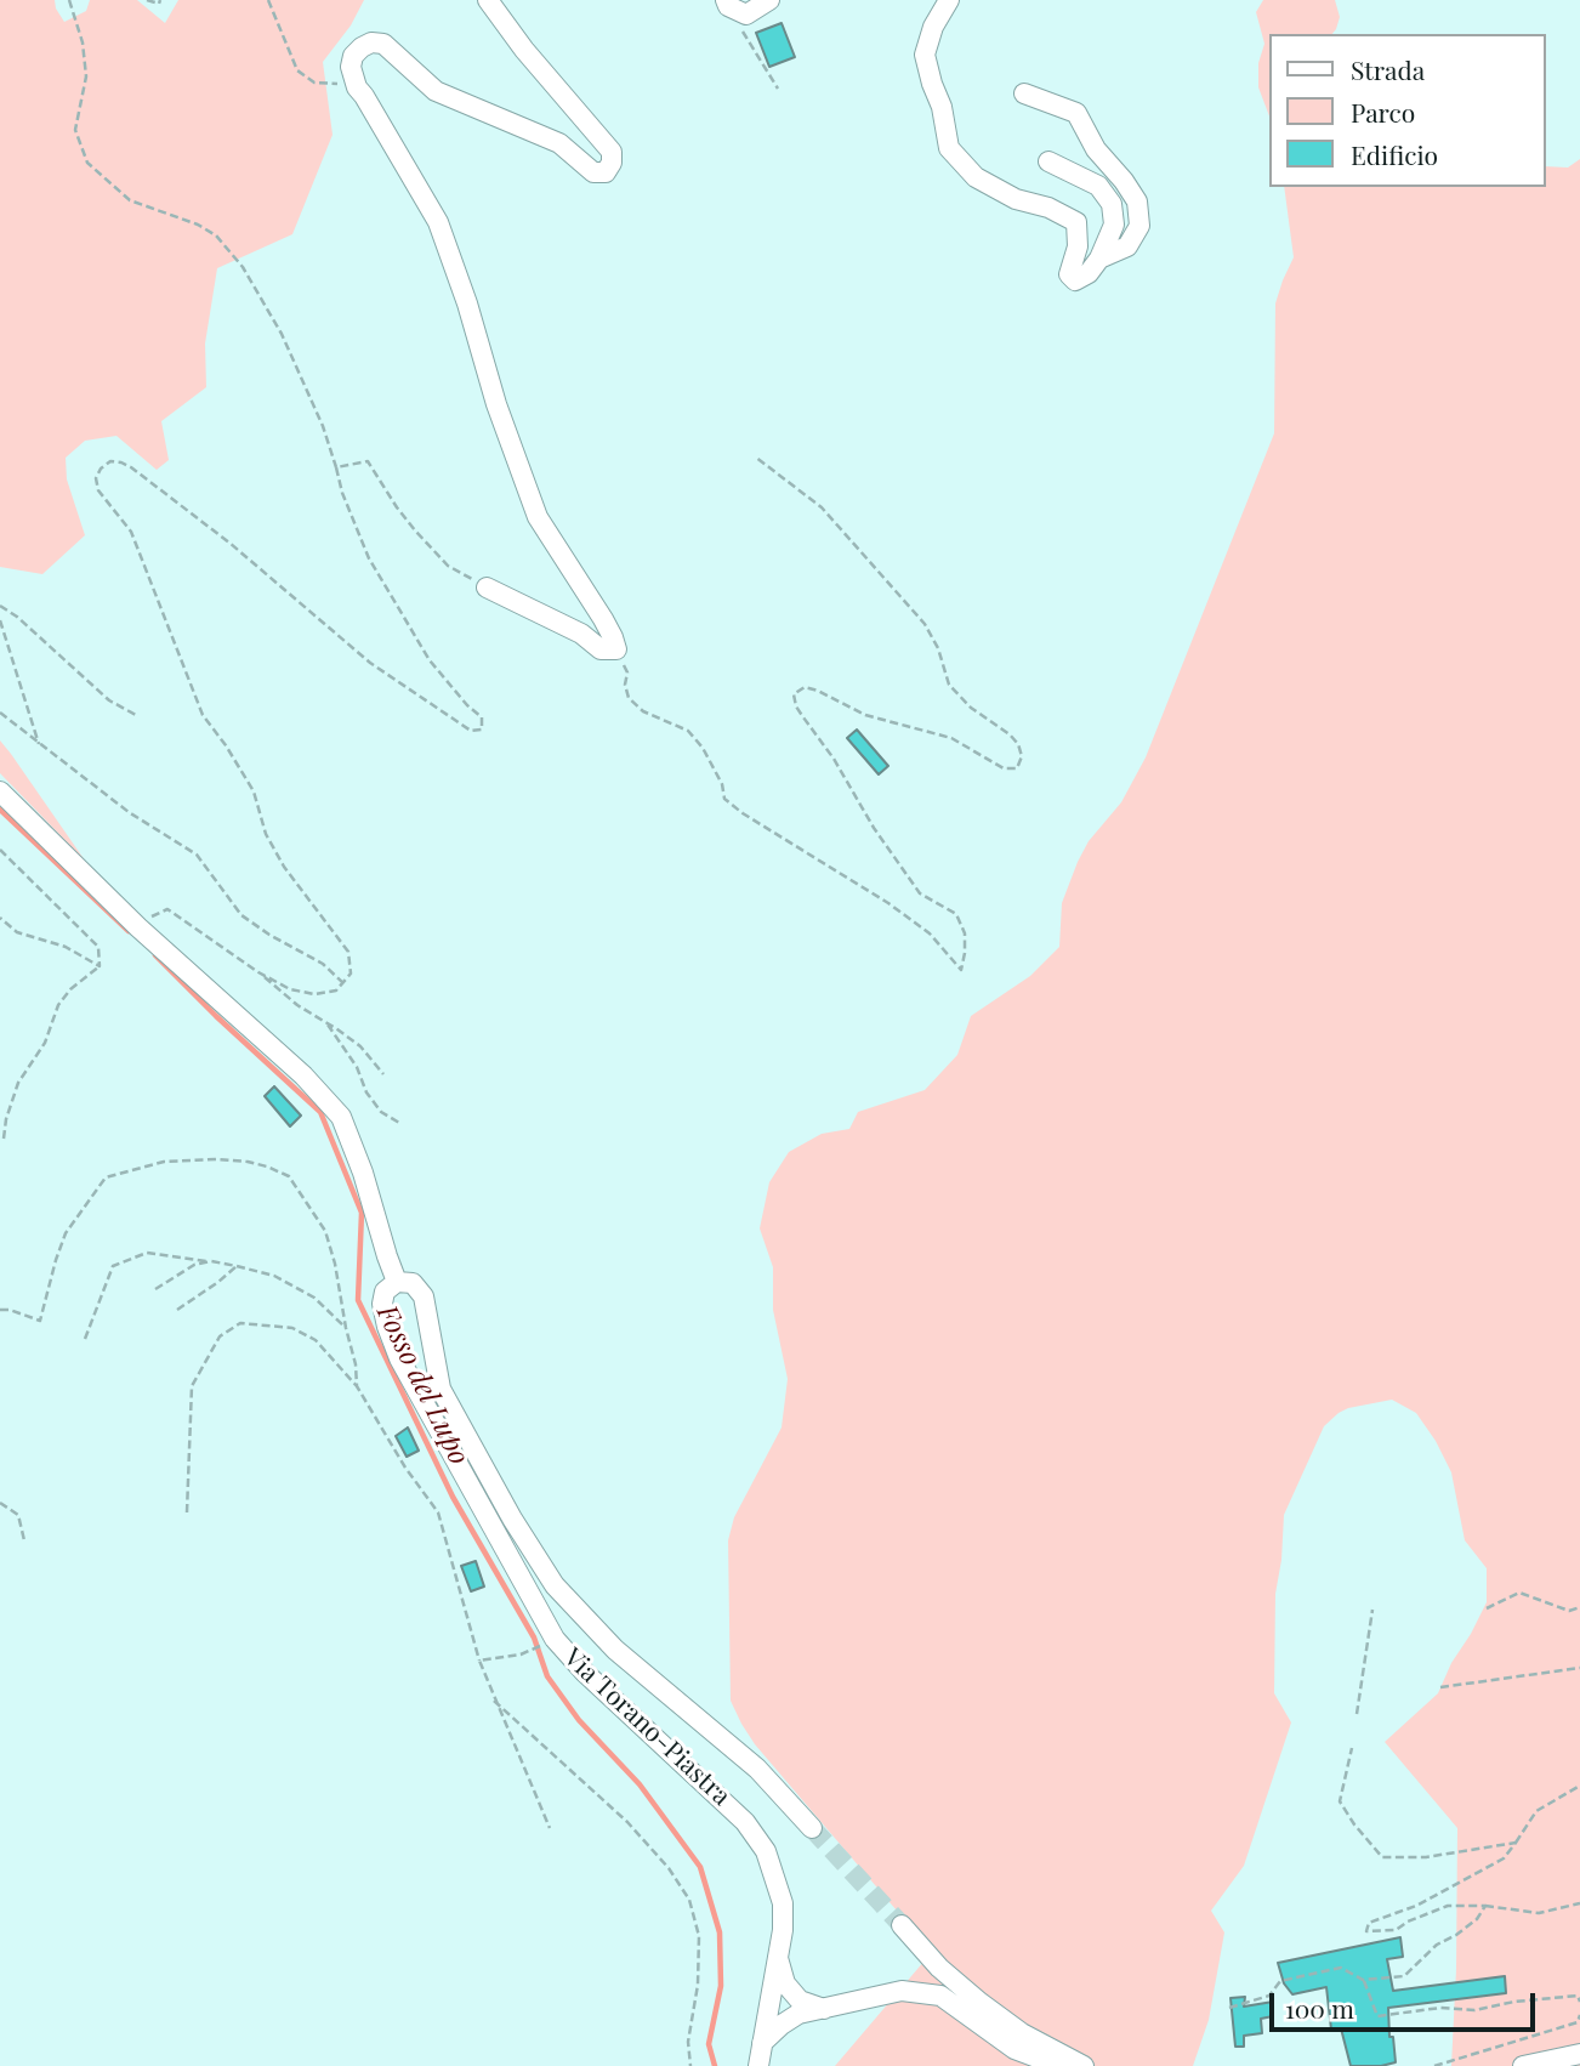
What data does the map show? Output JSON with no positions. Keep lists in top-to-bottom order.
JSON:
{
  "streets": {
    "street": ["Via Torano-Piastra"]
  },
  "water": ["Fosso del Lupo"],
  "legend": ["Strada", "Parco", "Edificio"],
  "scale_bar": "100 m"
}
